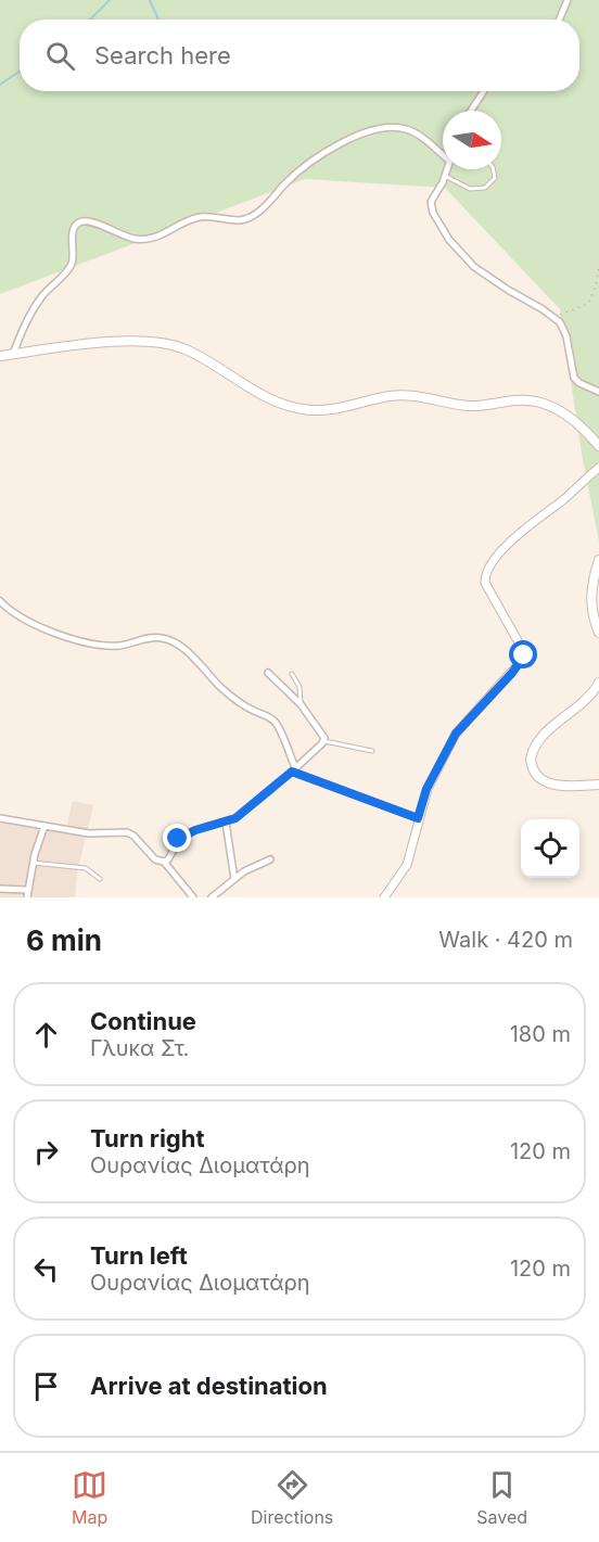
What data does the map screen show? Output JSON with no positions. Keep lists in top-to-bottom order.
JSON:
{
  "north": "right",
  "page": {
    "search": "Search here",
    "heading": ["6 min", "Walk · 420 m"],
    "list": [
      ["Continue", "Γλυκα Στ.", "180 m"],
      ["Turn right", "Ουρανίας Διοματάρη", "120 m"],
      ["Turn left", "Ουρανίας Διοματάρη", "120 m"],
      "Arrive at destination"
    ],
    "nav": ["Map", "Directions", "Saved"]
  }
}
